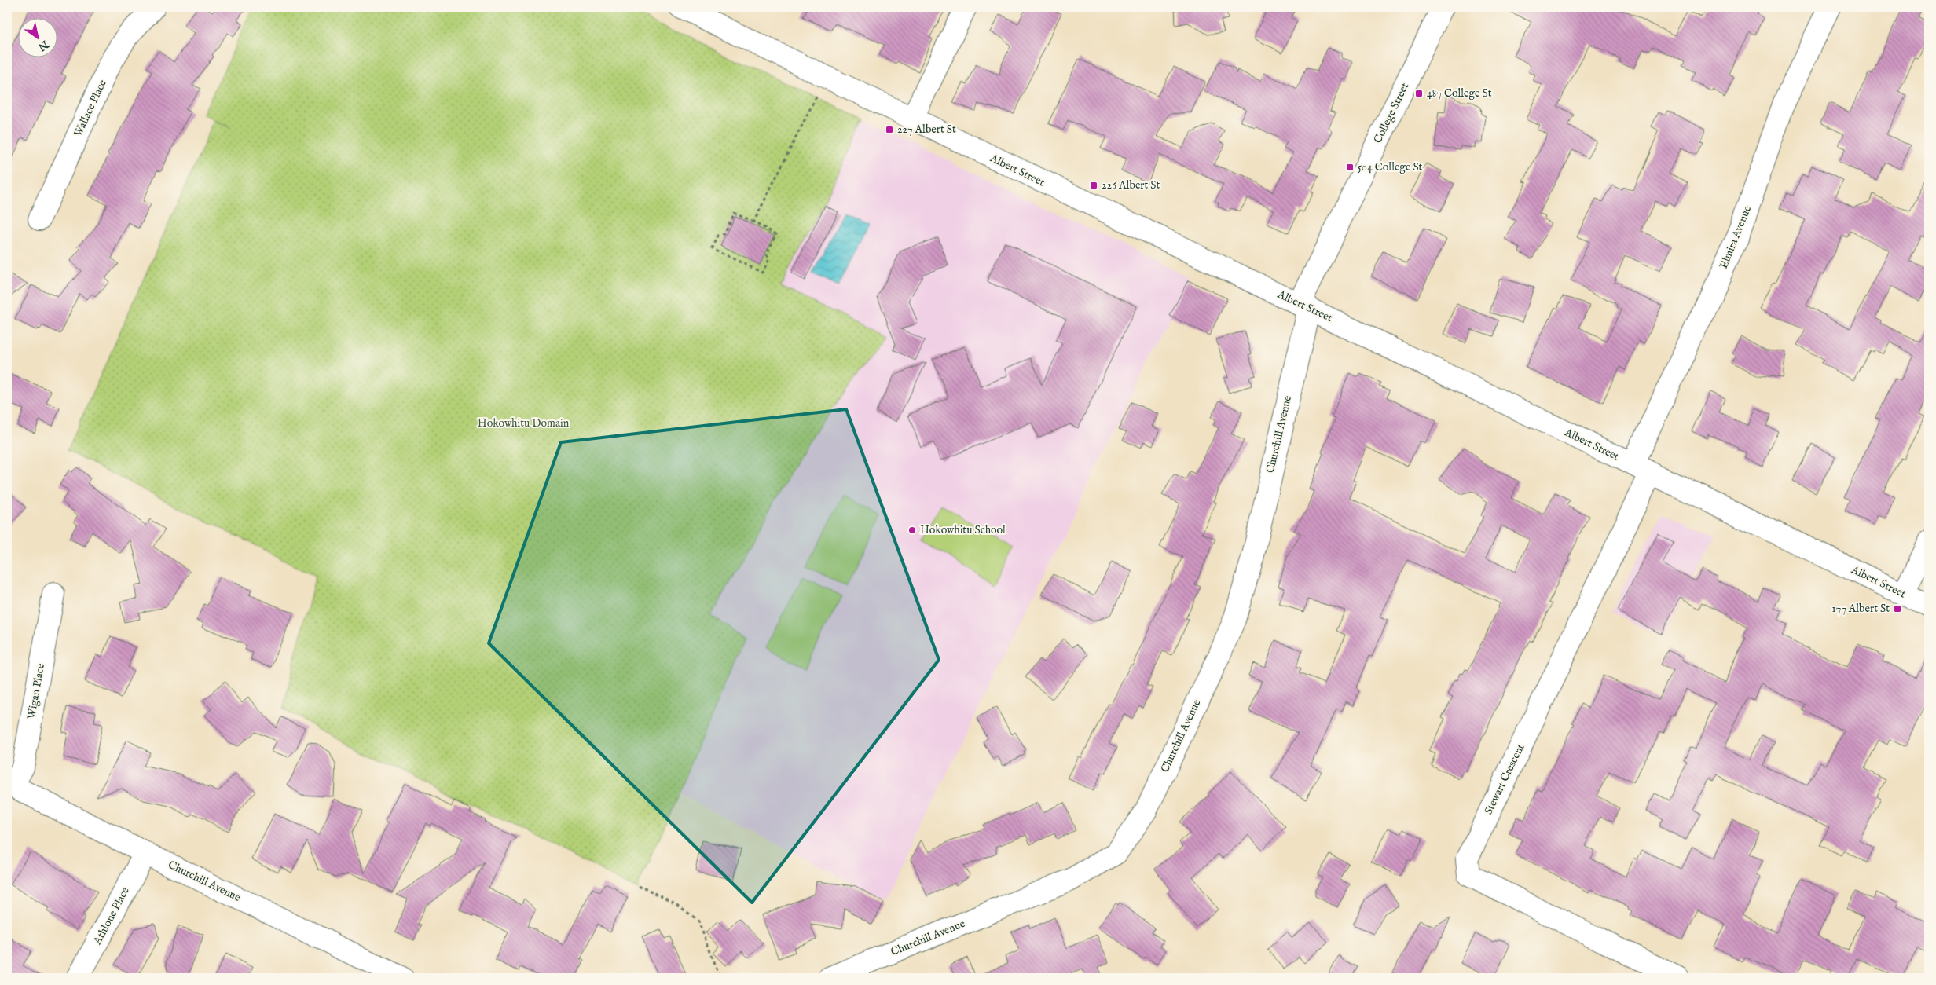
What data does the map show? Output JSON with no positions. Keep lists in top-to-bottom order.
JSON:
{
  "streets": {
    "street": [
      "Wallace Place",
      "College Street",
      "Albert Street",
      "Elmira Avenue",
      "Churchill Avenue",
      "Wigan Place",
      "Stewart Crescent",
      "Athlone Place"
    ]
  },
  "crossings": [
    ["College Street", "Albert Street"],
    ["College Street", "Churchill Avenue"],
    ["Albert Street", "Elmira Avenue"],
    ["Albert Street", "Churchill Avenue"],
    ["Albert Street", "Stewart Crescent"],
    ["Elmira Avenue", "Stewart Crescent"],
    ["Churchill Avenue", "Wigan Place"],
    ["Churchill Avenue", "Athlone Place"]
  ],
  "parks": ["Hokowhitu Domain"],
  "places": {
    "transit": [
      "487 College St",
      "227 Albert St",
      "504 College St",
      "226 Albert St",
      "177 Albert St"
    ],
    "other": ["Hokowhitu School"]
  },
  "north": "bottom right"
}
